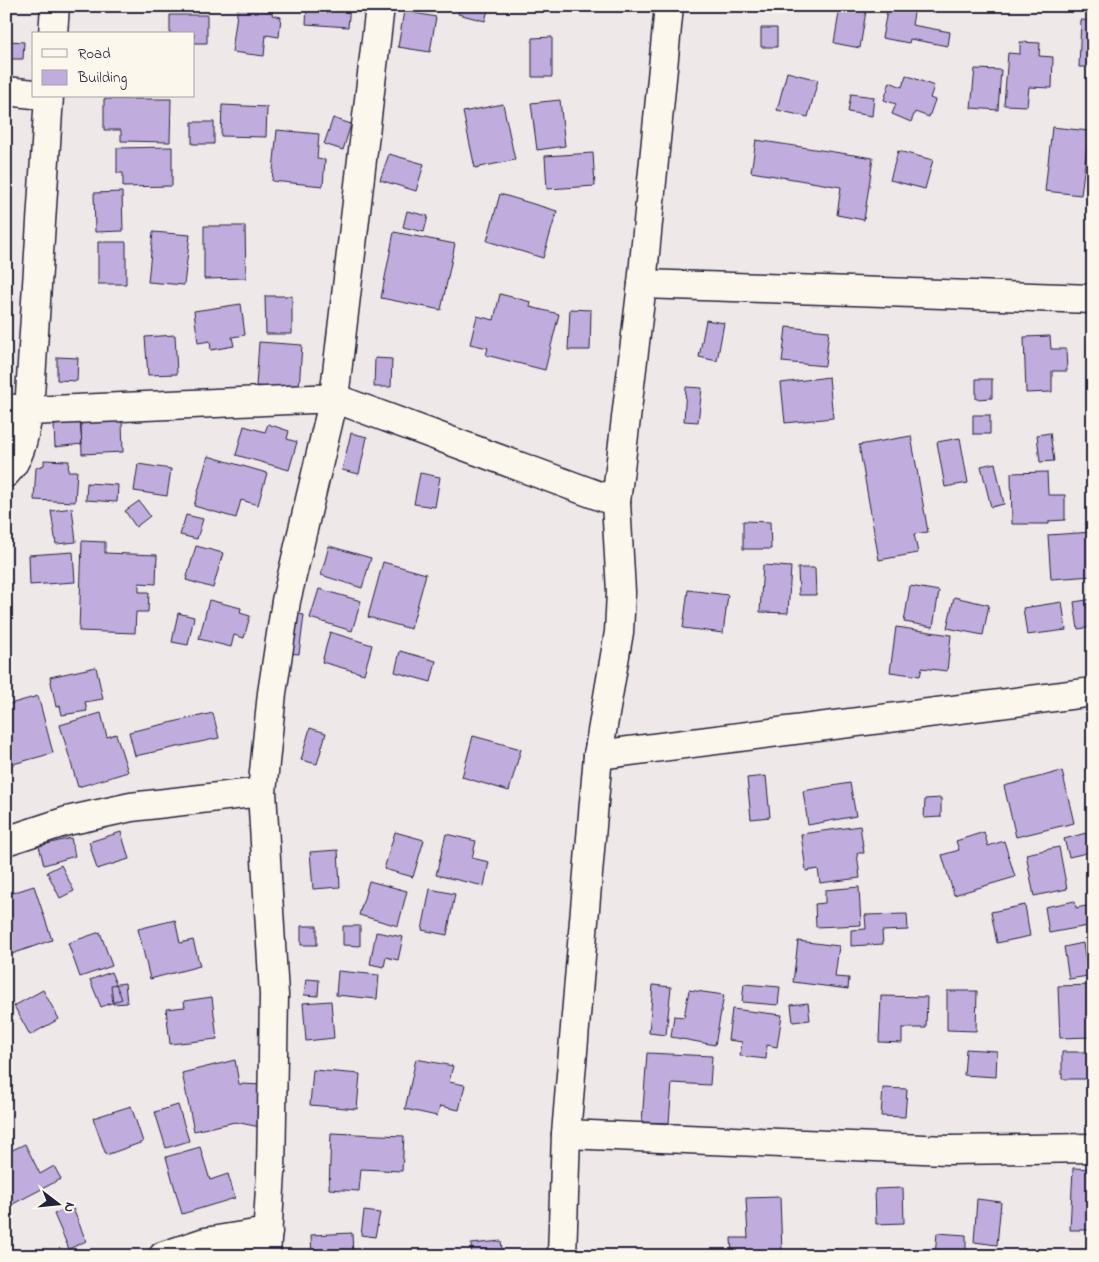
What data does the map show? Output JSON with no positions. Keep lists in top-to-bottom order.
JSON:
{
  "legend": ["Road", "Building"],
  "north": "right"
}
